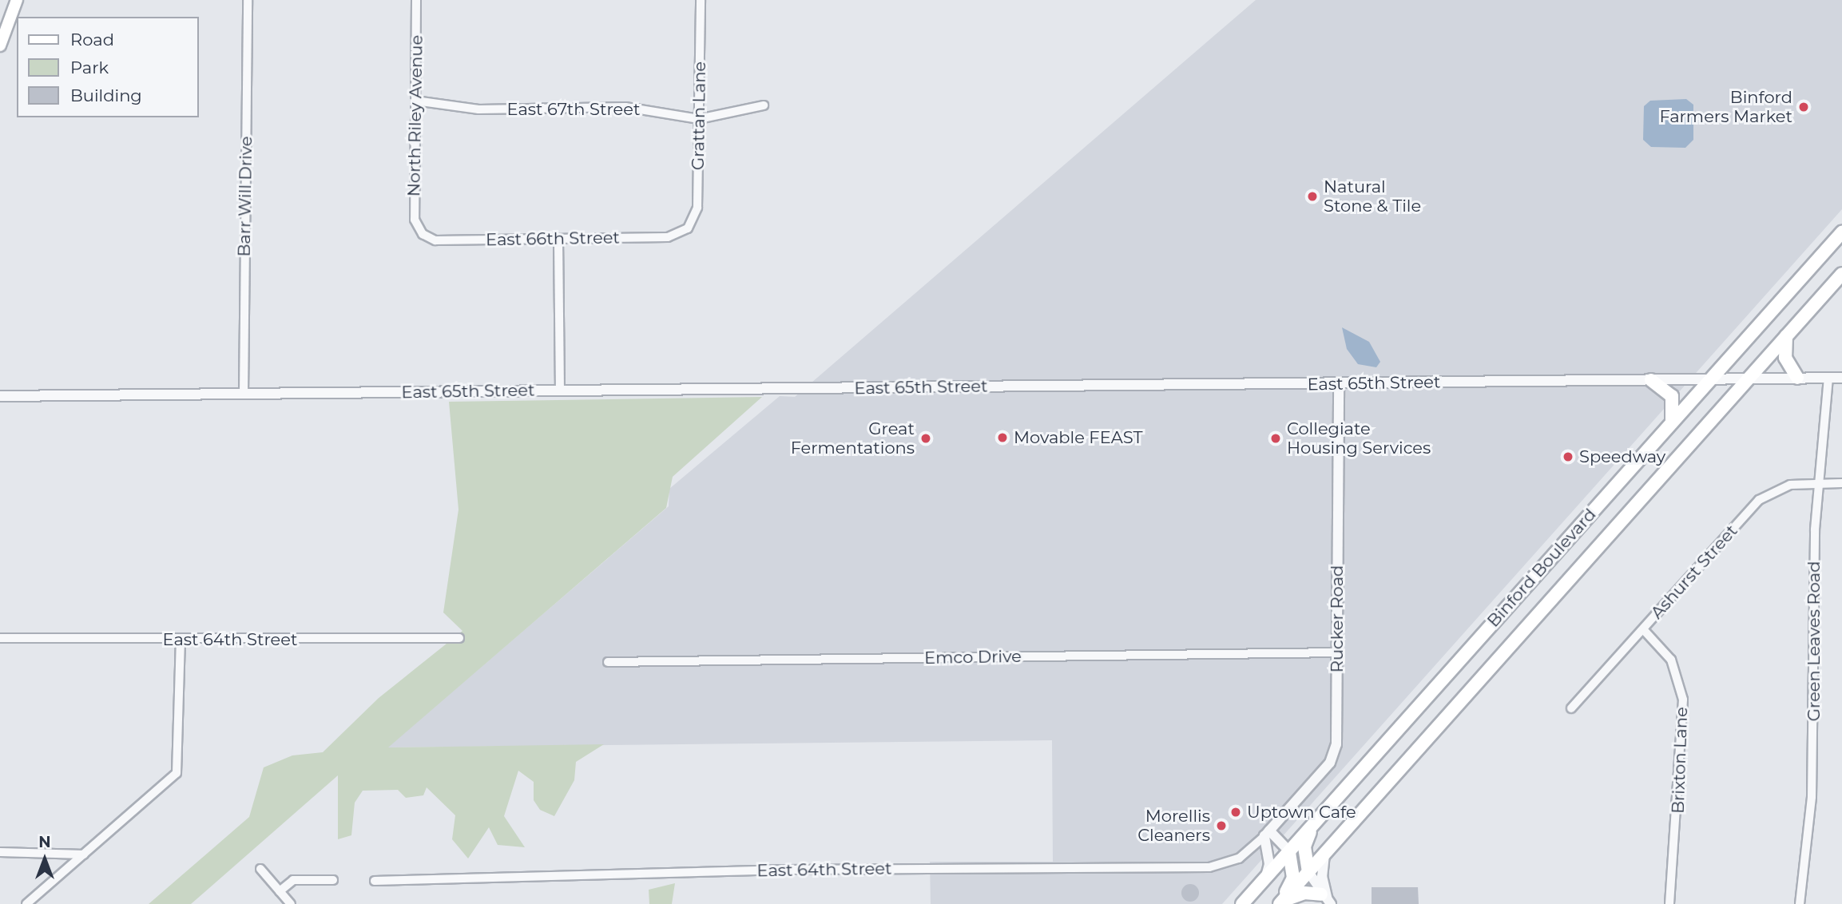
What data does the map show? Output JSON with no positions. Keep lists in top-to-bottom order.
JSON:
{
  "streets": {
    "main road": ["Binford Boulevard"],
    "street": [
      "East 67th Street",
      "North Riley Avenue",
      "Grattan Lane",
      "Barr Will Drive",
      "East 66th Street",
      "East 65th Street",
      "Ashurst Street",
      "Rucker Road",
      "East 64th Street",
      "Green Leaves Road",
      "Emco Drive",
      "Brixton Lane"
    ]
  },
  "crossings": [
    ["East 67th Street", "North Riley Avenue"],
    ["East 67th Street", "Grattan Lane"],
    ["North Riley Avenue", "East 66th Street"],
    ["Grattan Lane", "East 66th Street"],
    ["Barr Will Drive", "East 65th Street"],
    ["East 65th Street", "Binford Boulevard"],
    ["East 65th Street", "Rucker Road"],
    ["East 65th Street", "Green Leaves Road"],
    ["Ashurst Street", "Green Leaves Road"],
    ["Ashurst Street", "Brixton Lane"],
    ["Rucker Road", "East 64th Street"],
    ["Rucker Road", "Emco Drive"]
  ],
  "places": [
    "Binford Farmers Market",
    "Natural Stone & Tile",
    "Movable FEAST",
    "Great Fermentations",
    "Collegiate Housing Services",
    "Speedway",
    "Uptown Cafe",
    "Morellis Cleaners"
  ],
  "legend": ["Road", "Park", "Building"],
  "north": "top"
}
